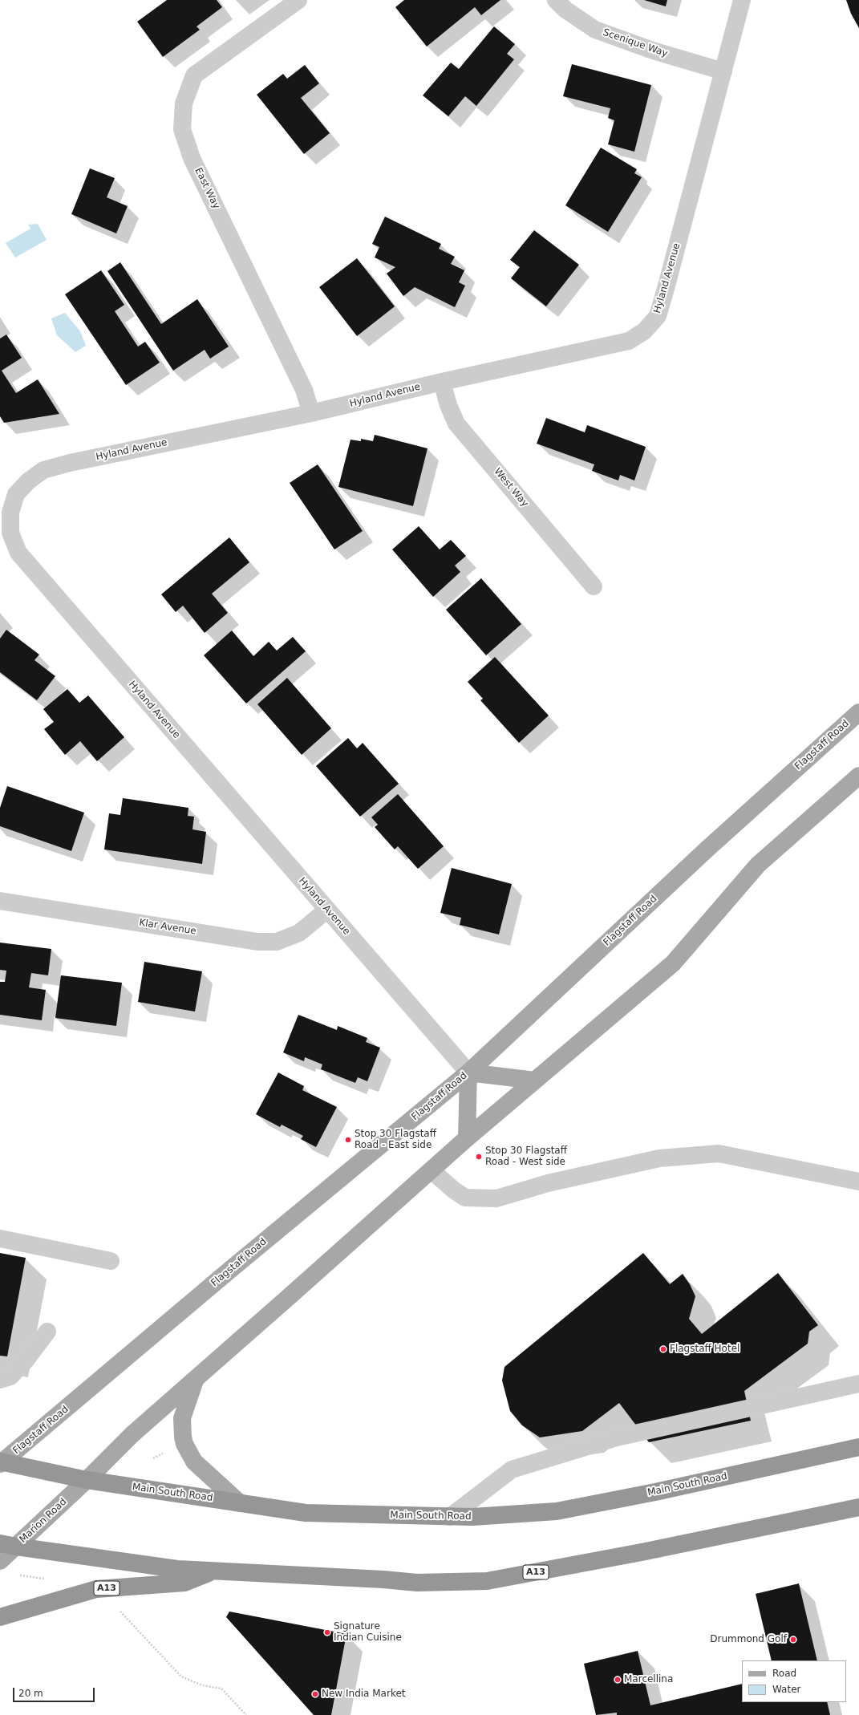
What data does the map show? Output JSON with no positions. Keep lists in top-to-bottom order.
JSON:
{
  "streets": {
    "highway": ["Main South Road", "A13"],
    "main road": ["Flagstaff Road", "Marion Road"],
    "street": [
      "Scenique Way",
      "East Way",
      "Hyland Avenue",
      "West Way",
      "Klar Avenue"
    ]
  },
  "crossings": [
    ["Scenique Way", "Hyland Avenue"],
    ["East Way", "Hyland Avenue"],
    ["Hyland Avenue", "West Way"],
    ["Hyland Avenue", "Flagstaff Road"],
    ["Hyland Avenue", "Klar Avenue"],
    ["Flagstaff Road", "Main South Road"],
    ["Main South Road", "Marion Road"],
    ["Marion Road", "A13"]
  ],
  "places": [
    "Stop 30 Flagstaff Road - East side",
    "Stop 30 Flagstaff Road - West side",
    "Flagstaff Hotel",
    "Signature Indian Cuisine",
    "Drummond Golf",
    "Marcellina",
    "New India Market"
  ],
  "legend": ["Road", "Water"],
  "scale_bar": "20 m"
}
